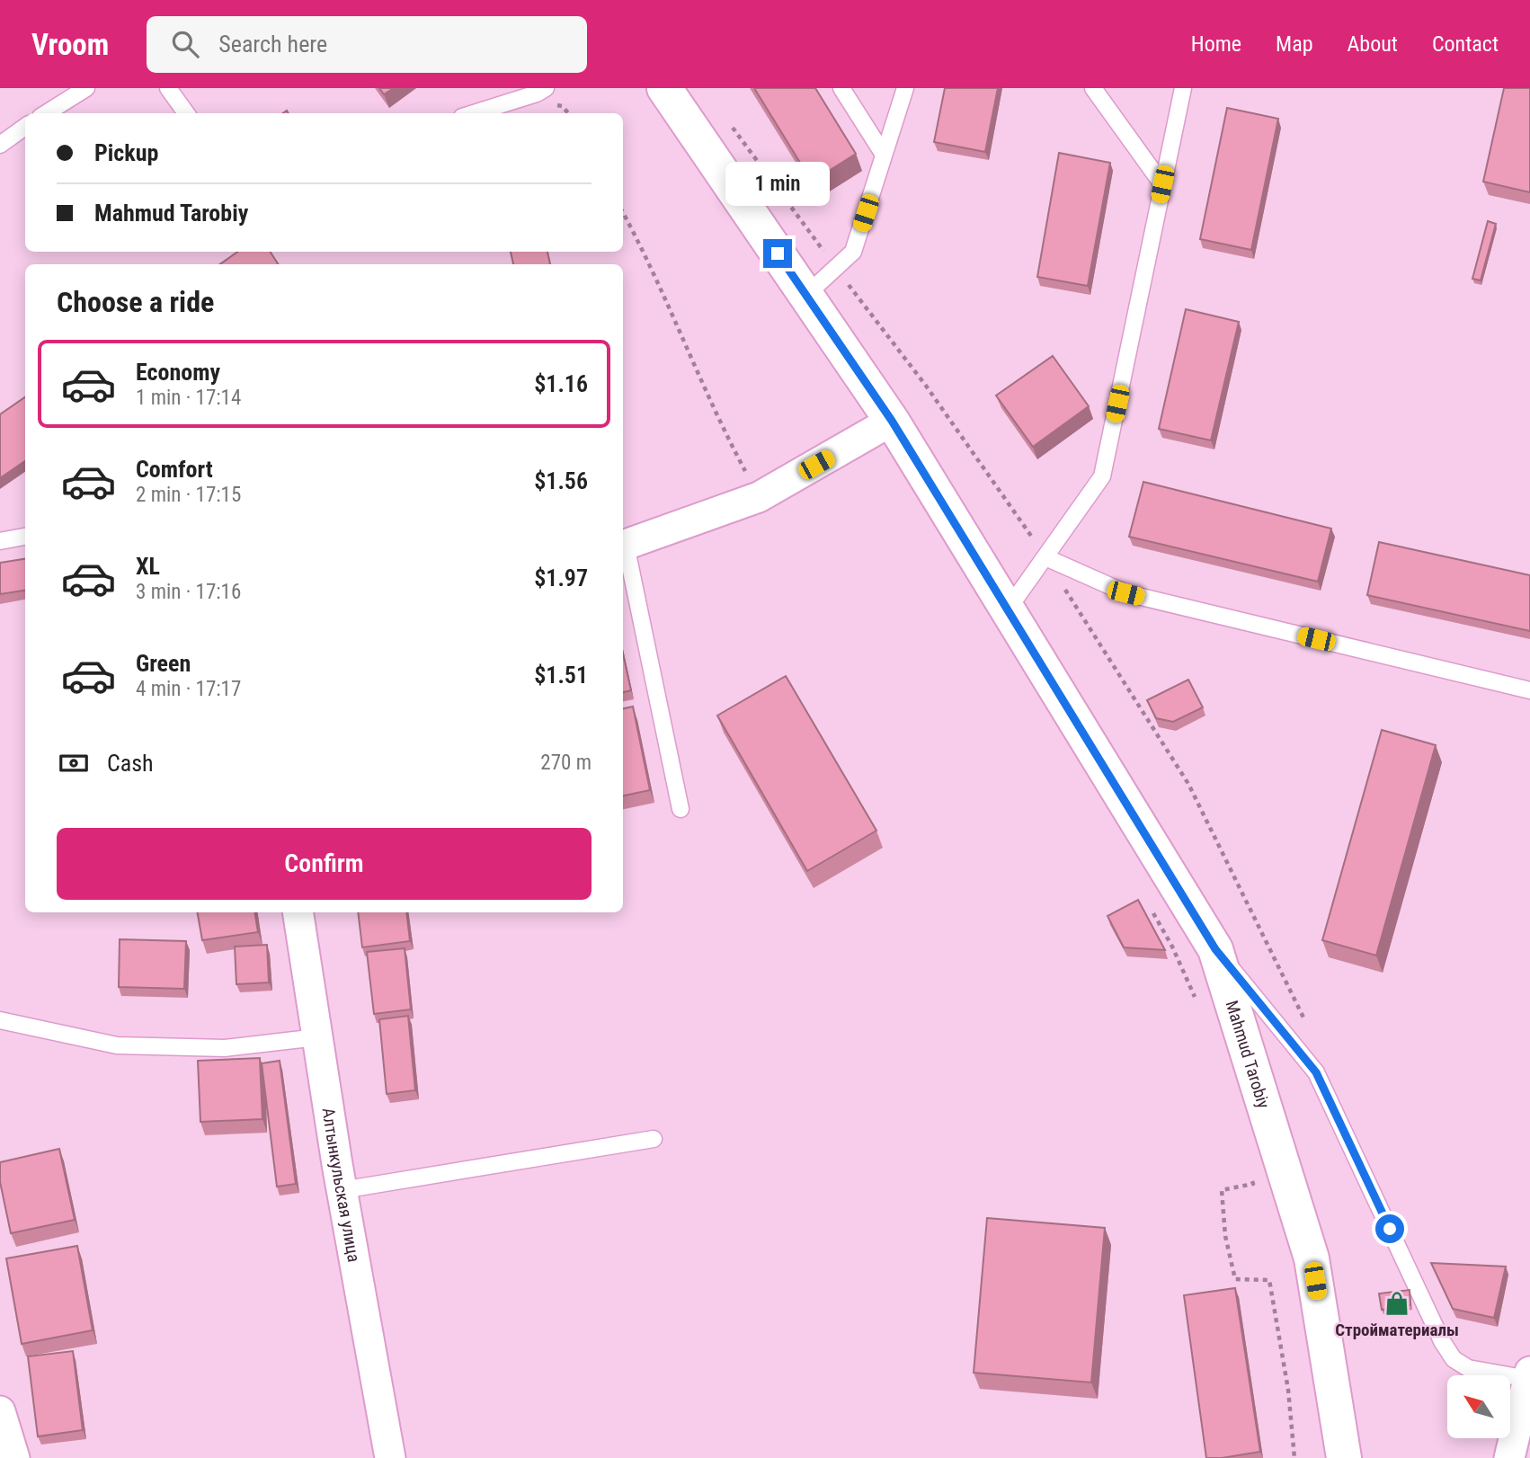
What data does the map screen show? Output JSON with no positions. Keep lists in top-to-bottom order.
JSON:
{
  "streets": {
    "main road": ["Mahmud Tarobiy"],
    "street": ["Алтынкульская улица"]
  },
  "places": {
    "shop": ["Стройматериалы"]
  },
  "north": "top left",
  "page": {
    "header": "Vroom",
    "search": "Search here",
    "nav": [
      "Home",
      "Map",
      "About",
      "Contact"
    ],
    "banner": ["Pickup", "Mahmud Tarobiy"],
    "bubble": "1 min",
    "heading": "Choose a ride",
    "list": [
      {
        "name": "Economy",
        "note": "1 min · 17:14",
        "value": "$1.16"
      },
      {
        "name": "Comfort",
        "note": "2 min · 17:15",
        "value": "$1.56"
      },
      {
        "name": "XL",
        "note": "3 min · 17:16",
        "value": "$1.97"
      },
      {
        "name": "Green",
        "note": "4 min · 17:17",
        "value": "$1.51"
      }
    ],
    "pay": ["Cash", "270 m"],
    "buttons": "Confirm"
  }
}
